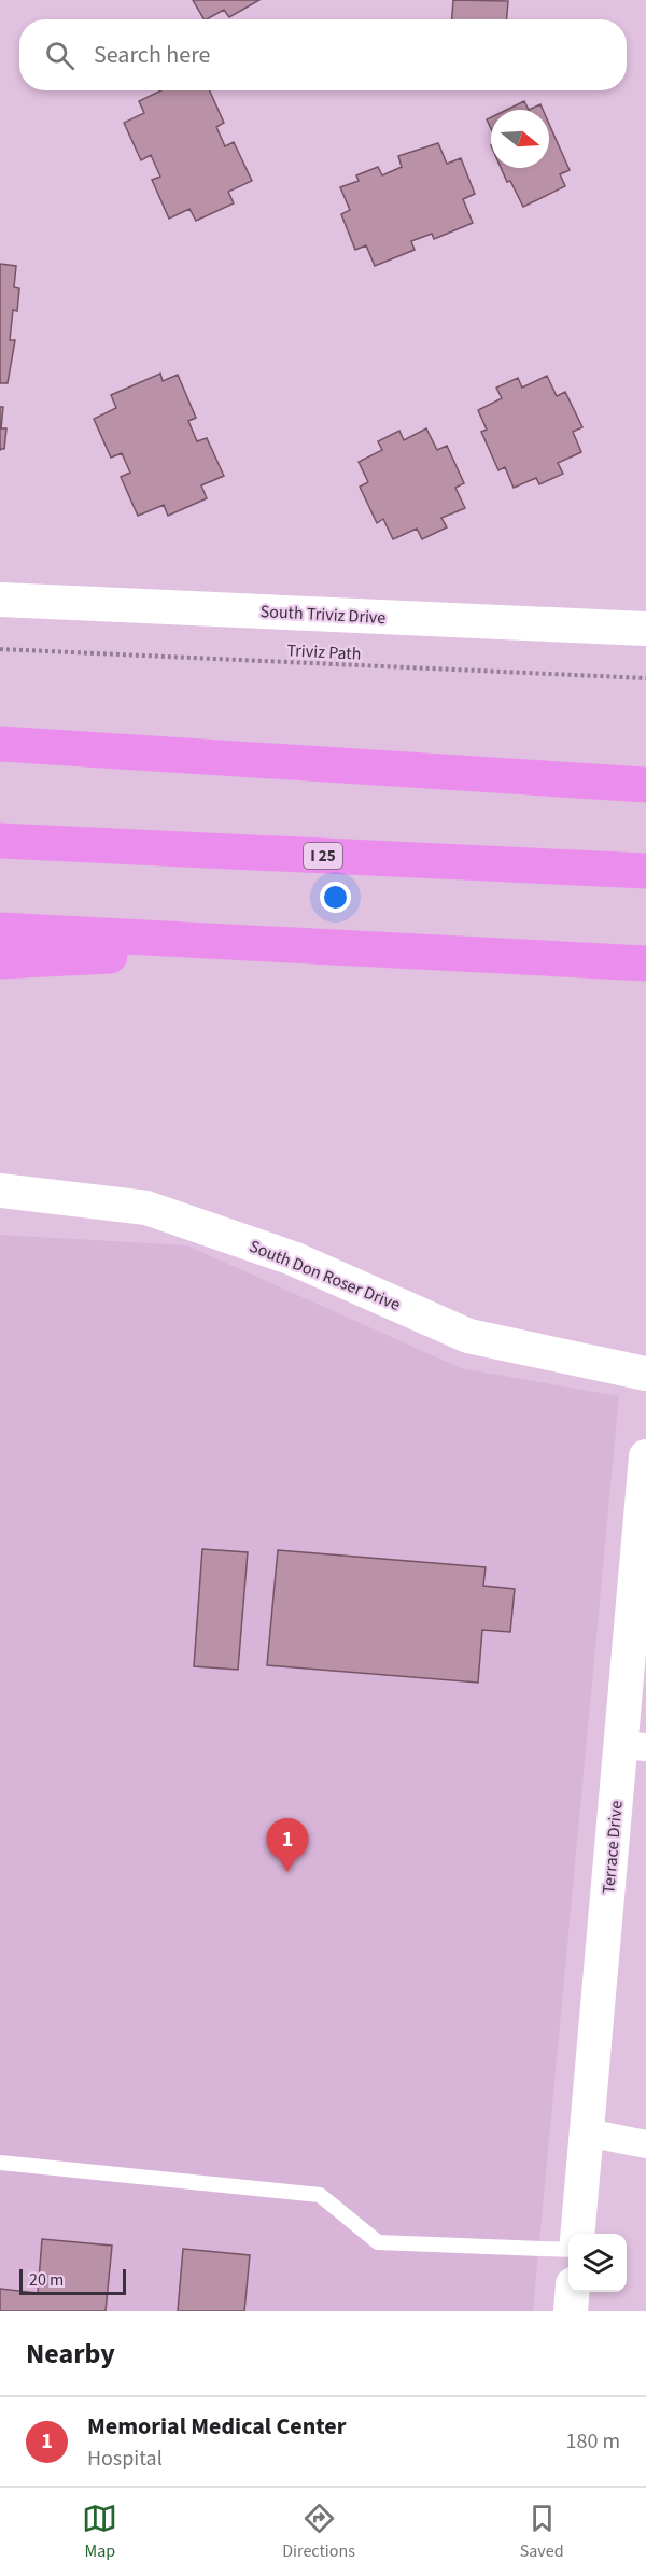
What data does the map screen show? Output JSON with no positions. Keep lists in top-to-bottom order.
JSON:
{
  "streets": {
    "highway": ["I 25"],
    "street": ["South Triviz Drive", "South Don Roser Drive", "Terrace Drive"],
    "path": ["Triviz Path"]
  },
  "scale_bar": "20 m",
  "north": "right",
  "page": {
    "search": "Search here",
    "pins": "1",
    "scale": "20 m",
    "heading": "Nearby",
    "list": [
      {
        "mark": "1",
        "name": "Memorial Medical Center",
        "note": "Hospital",
        "value": "180 m"
      }
    ],
    "nav": ["Map", "Directions", "Saved"]
  }
}
